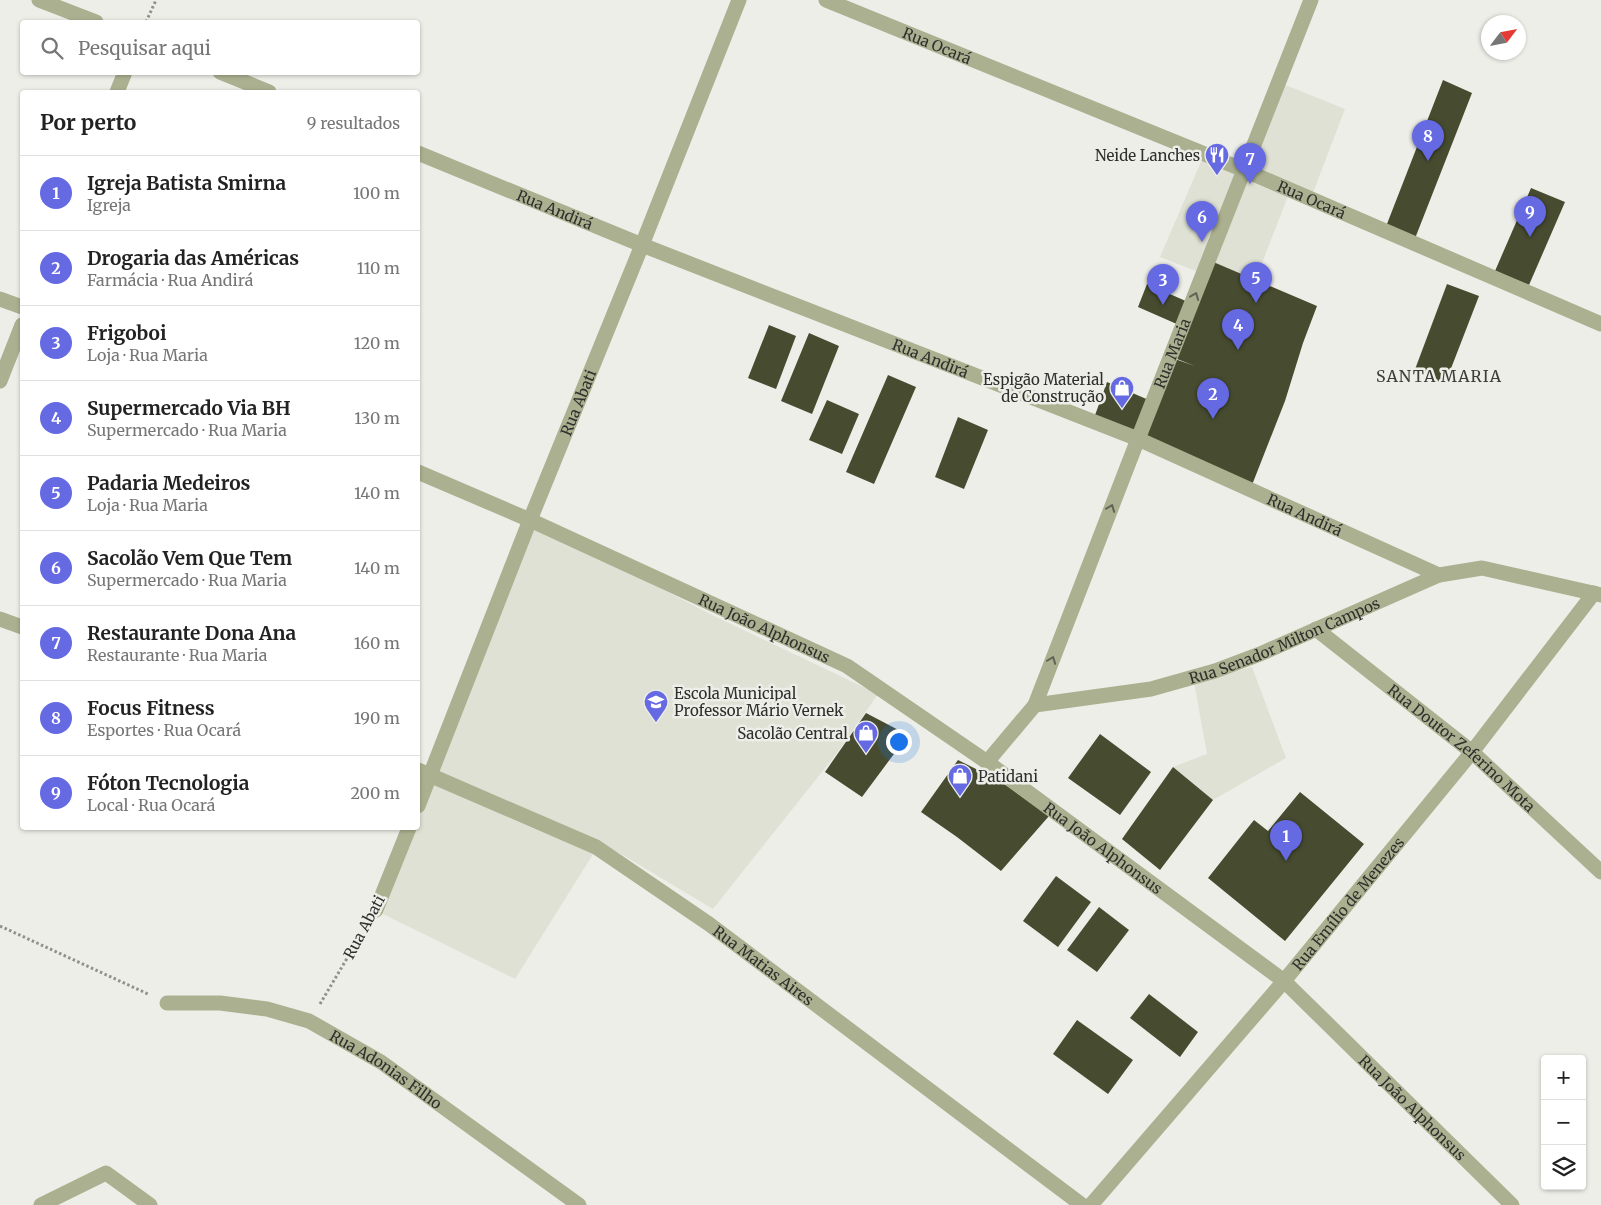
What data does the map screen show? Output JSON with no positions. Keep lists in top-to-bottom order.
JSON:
{
  "streets": {
    "street": [
      "Rua Ocará",
      "Rua Andirá",
      "Rua Maria",
      "Rua Abati",
      "Rua João Alphonsus",
      "Rua Senador Milton Campos",
      "Rua Doutor Zeferino Mota",
      "Rua Emílio de Menezes",
      "Rua Matias Aires",
      "Rua Adonias Filho"
    ]
  },
  "crossings": [
    ["Rua Ocará", "Rua Maria"],
    ["Rua Andirá", "Rua Maria"],
    ["Rua Andirá", "Rua Abati"],
    ["Rua Andirá", "Rua Senador Milton Campos"],
    ["Rua Maria", "Rua Senador Milton Campos"],
    ["Rua Abati", "Rua João Alphonsus"],
    ["Rua Abati", "Rua Matias Aires"],
    ["Rua Abati", "Rua Adonias Filho"],
    ["Rua João Alphonsus", "Rua Emílio de Menezes"],
    ["Rua Senador Milton Campos", "Rua Doutor Zeferino Mota"],
    ["Rua Senador Milton Campos", "Rua Emílio de Menezes"],
    ["Rua Doutor Zeferino Mota", "Rua Emílio de Menezes"]
  ],
  "one_way": ["Rua Maria"],
  "districts": ["SANTA MARIA"],
  "places": {
    "restaurant": ["Neide Lanches"],
    "shop": ["Espigão Material de Construção", "Sacolão Central", "Patidani"],
    "school or university": ["Escola Municipal Professor Mário Vernek"]
  },
  "north": "top right",
  "page": {
    "search": "Pesquisar aqui",
    "heading": ["Por perto", "9 resultados"],
    "pins": [
      "8",
      "7",
      "9",
      "6",
      "5",
      "3",
      "4",
      "2",
      "1"
    ],
    "list": [
      {
        "mark": "1",
        "name": "Igreja Batista Smirna",
        "note": "Igreja",
        "value": "100 m"
      },
      {
        "mark": "2",
        "name": "Drogaria das Américas",
        "note": "Farmácia · Rua Andirá",
        "value": "110 m"
      },
      {
        "mark": "3",
        "name": "Frigoboi",
        "note": "Loja · Rua Maria",
        "value": "120 m"
      },
      {
        "mark": "4",
        "name": "Supermercado Via BH",
        "note": "Supermercado · Rua Maria",
        "value": "130 m"
      },
      {
        "mark": "5",
        "name": "Padaria Medeiros",
        "note": "Loja · Rua Maria",
        "value": "140 m"
      },
      {
        "mark": "6",
        "name": "Sacolão Vem Que Tem",
        "note": "Supermercado · Rua Maria",
        "value": "140 m"
      },
      {
        "mark": "7",
        "name": "Restaurante Dona Ana",
        "note": "Restaurante · Rua Maria",
        "value": "160 m"
      },
      {
        "mark": "8",
        "name": "Focus Fitness",
        "note": "Esportes · Rua Ocará",
        "value": "190 m"
      },
      {
        "mark": "9",
        "name": "Fóton Tecnologia",
        "note": "Local · Rua Ocará",
        "value": "200 m"
      }
    ],
    "map_buttons": ["+", "−"]
  }
}
